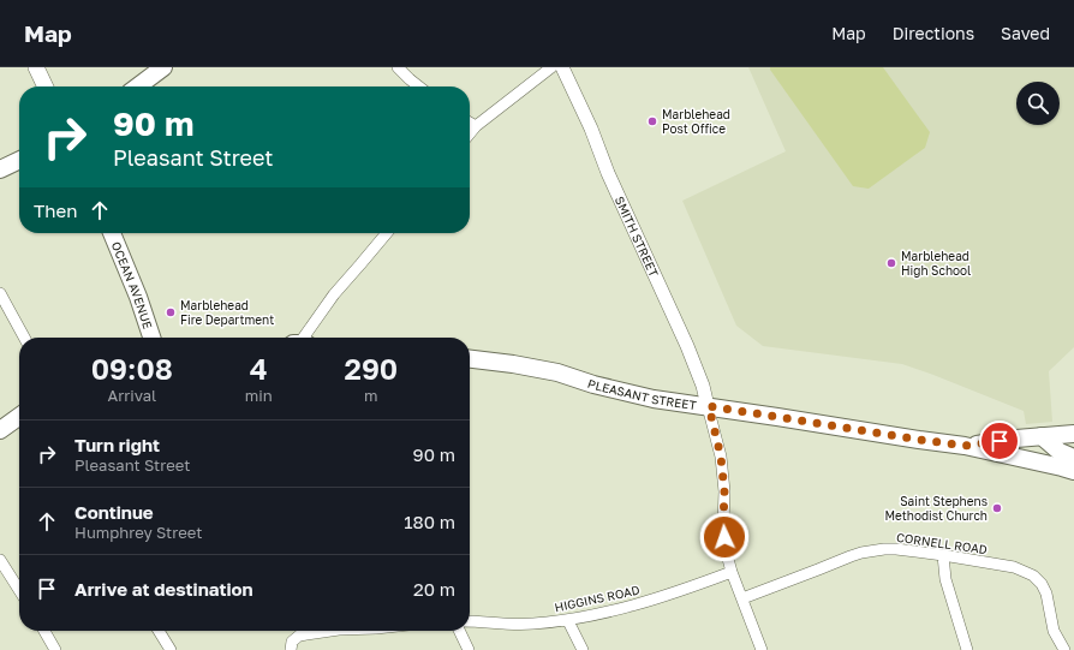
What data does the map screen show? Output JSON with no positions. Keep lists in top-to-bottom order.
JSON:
{
  "streets": {
    "main road": ["OCEAN AVENUE", "PLEASANT STREET"],
    "street": ["SMITH STREET", "CORNELL ROAD", "HIGGINS ROAD"]
  },
  "crossings": [
    ["SMITH STREET", "PLEASANT STREET"]
  ],
  "places": [
    "Marblehead Post Office",
    "Marblehead High School",
    "Marblehead Fire Department",
    "Saint Stephens Methodist Church"
  ],
  "page": {
    "header": "Map",
    "nav": ["Map", "Directions", "Saved"],
    "turn": ["90 m", "Pleasant Street"],
    "then": "Then",
    "eta": [
      "09:08",
      "Arrival",
      "4",
      "min",
      "290",
      "m"
    ],
    "list": [
      {
        "name": "Turn right",
        "note": "Pleasant Street",
        "value": "90 m"
      },
      {
        "name": "Continue",
        "note": "Humphrey Street",
        "value": "180 m"
      },
      {
        "name": "Arrive at destination",
        "value": "20 m"
      }
    ]
  }
}
